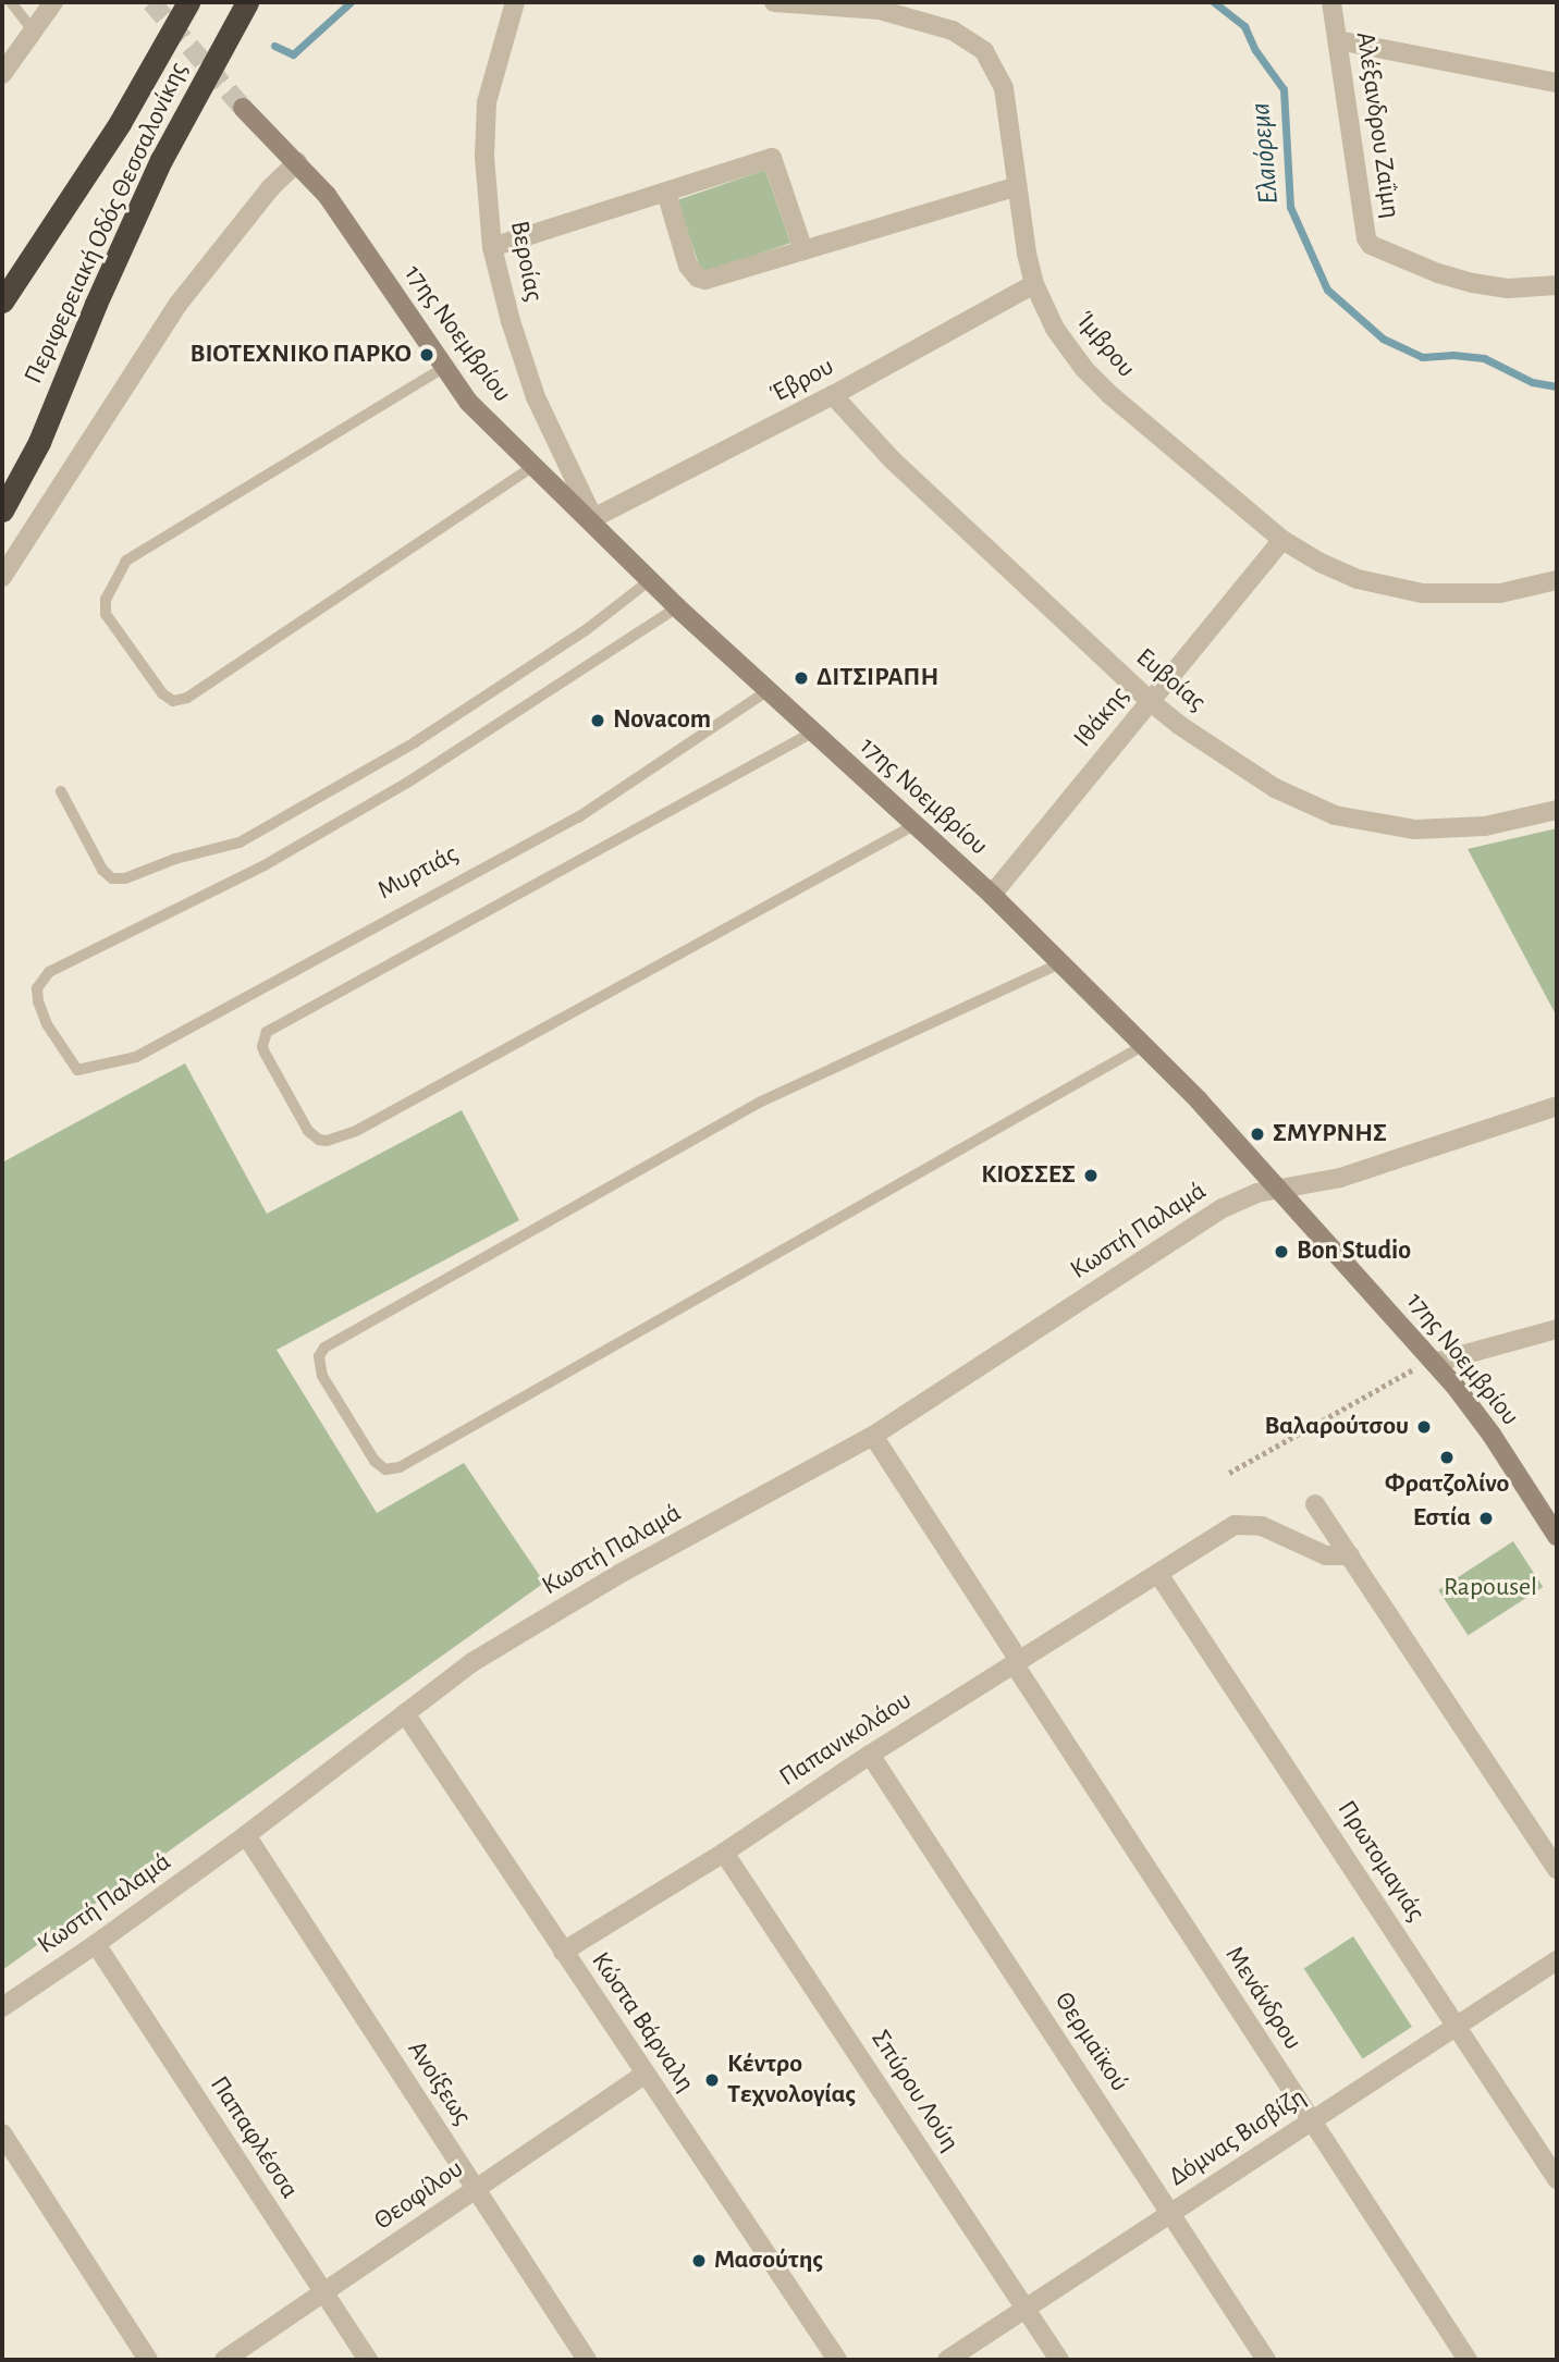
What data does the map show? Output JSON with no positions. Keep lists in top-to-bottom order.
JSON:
{
  "streets": {
    "highway": ["Περιφερειακή Οδός Θεσσαλονίκης"],
    "street": [
      "Αλέξανδρου Ζαΐμη",
      "Βεροίας",
      "17ης Νοεμβρίου",
      "Ίμβρου",
      "Έβρου",
      "Ευβοίας",
      "Ιθάκης",
      "Κωστή Παλαμά",
      "Παπανικολάου",
      "Πρωτομαγιάς",
      "Μενάνδρου",
      "Κώστα Βάρναλη",
      "Θερμαϊκού",
      "Ανοίξεως",
      "Σπύρου Λούη",
      "Παπαφλέσσα",
      "Δόμνας Βισβίζη",
      "Θεοφίλου"
    ],
    "lane": ["Μυρτιάς"]
  },
  "crossings": [
    ["Βεροίας", "Έβρου"],
    ["17ης Νοεμβρίου", "Ιθάκης"],
    ["17ης Νοεμβρίου", "Μυρτιάς"],
    ["17ης Νοεμβρίου", "Κωστή Παλαμά"],
    ["Ίμβρου", "Έβρου"],
    ["Ίμβρου", "Ιθάκης"],
    ["Έβρου", "Ευβοίας"],
    ["Ευβοίας", "Ιθάκης"],
    ["Κωστή Παλαμά", "Μενάνδρου"],
    ["Κωστή Παλαμά", "Κώστα Βάρναλη"],
    ["Κωστή Παλαμά", "Ανοίξεως"],
    ["Κωστή Παλαμά", "Παπαφλέσσα"],
    ["Παπανικολάου", "Πρωτομαγιάς"],
    ["Παπανικολάου", "Μενάνδρου"],
    ["Παπανικολάου", "Κώστα Βάρναλη"],
    ["Παπανικολάου", "Θερμαϊκού"],
    ["Παπανικολάου", "Σπύρου Λούη"],
    ["Πρωτομαγιάς", "Δόμνας Βισβίζη"],
    ["Μενάνδρου", "Δόμνας Βισβίζη"],
    ["Κώστα Βάρναλη", "Θεοφίλου"],
    ["Θερμαϊκού", "Δόμνας Βισβίζη"],
    ["Ανοίξεως", "Θεοφίλου"],
    ["Σπύρου Λούη", "Δόμνας Βισβίζη"],
    ["Παπαφλέσσα", "Θεοφίλου"]
  ],
  "water": ["Ελαιόρεμα"],
  "parks": ["Rapousel"],
  "places": [
    "ΒΙΟΤΕΧΝΙΚΟ ΠΑΡΚΟ",
    "ΔΙΤΣΙΡΑΠΗ",
    "Novacom",
    "ΣΜΥΡΝΗΣ",
    "ΚΙΟΣΣΕΣ",
    "Bon Studio",
    "Βαλαρούτσου",
    "Φρατζολίνο",
    "Εστία",
    "Κέντρο Τεχνολογίας",
    "Μασούτης"
  ]
}
